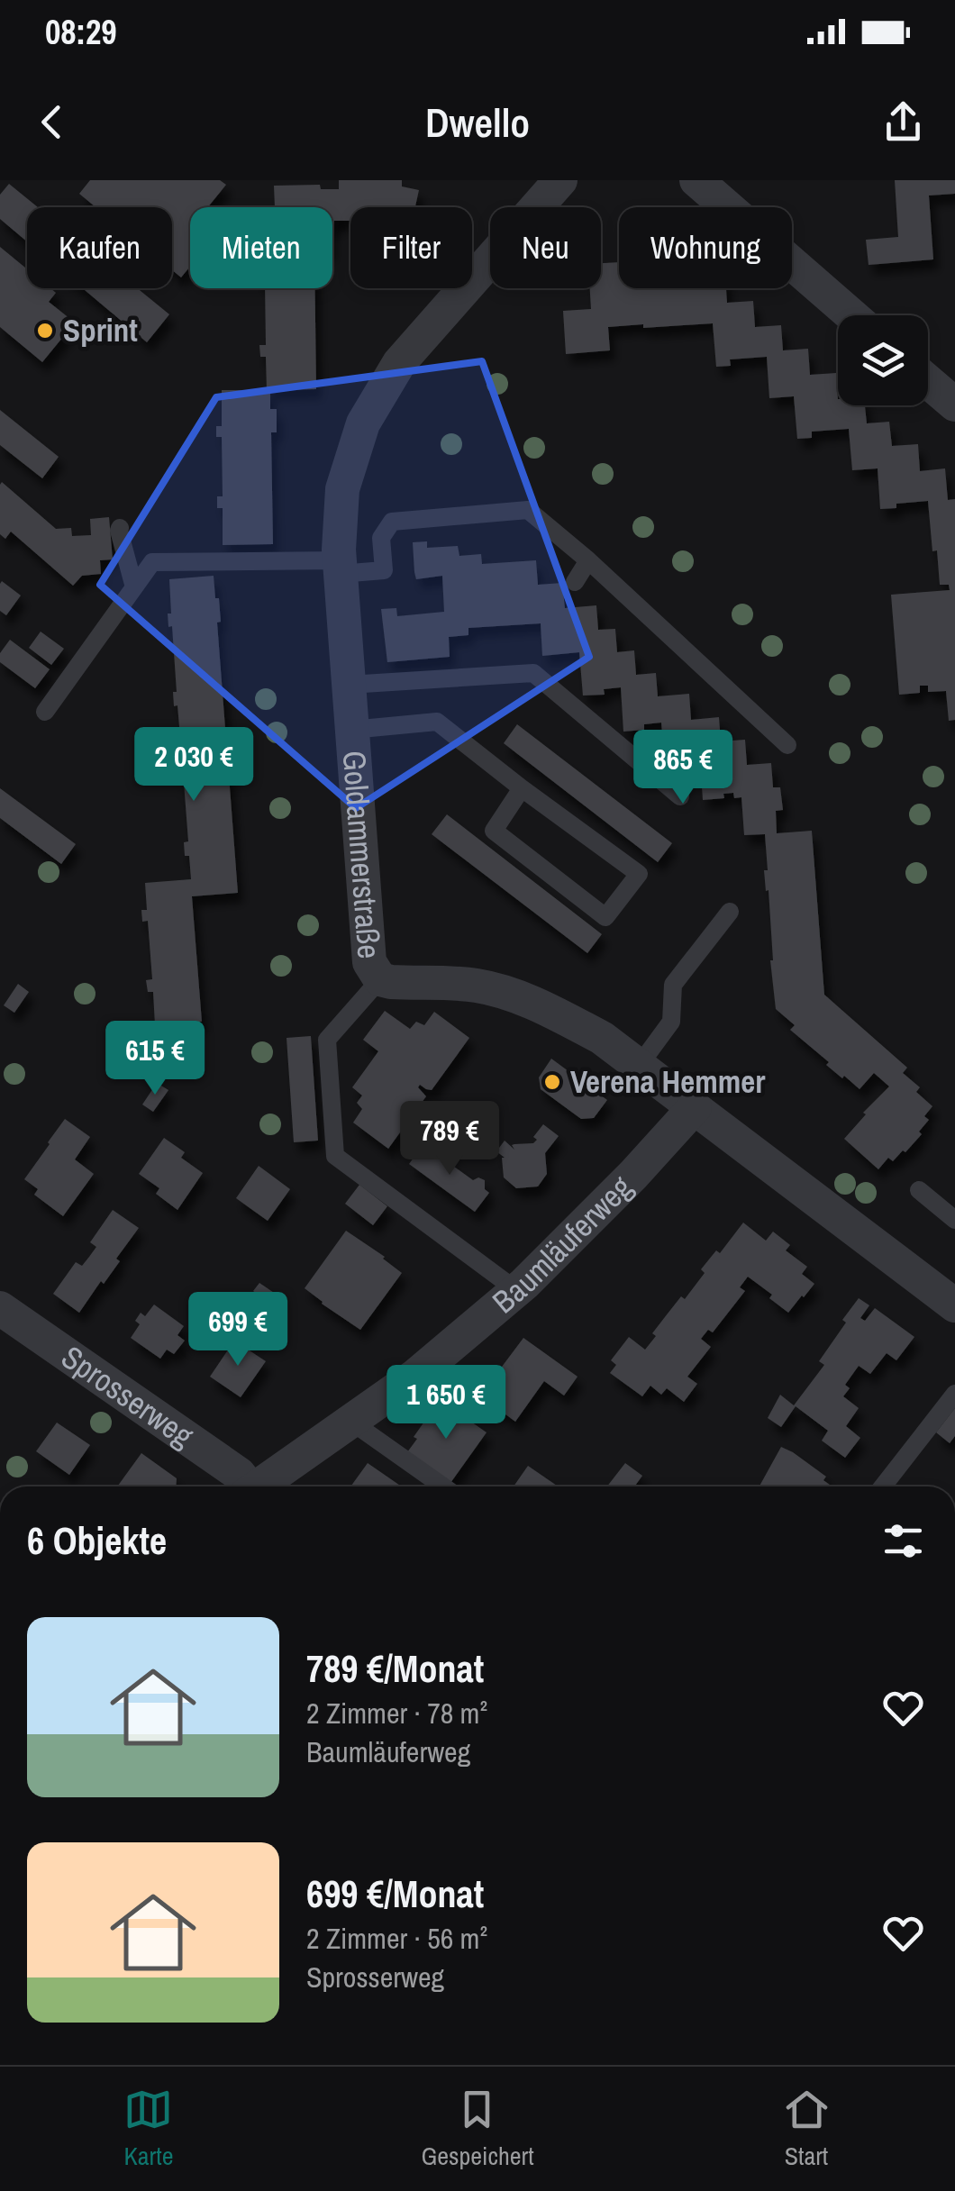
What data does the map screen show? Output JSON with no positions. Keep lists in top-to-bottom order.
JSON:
{
  "streets": {
    "street": ["Goldammerstraße", "Baumläuferweg", "Sprosserweg"]
  },
  "crossings": [
    ["Goldammerstraße", "Baumläuferweg"]
  ],
  "places": ["Sprint", "Verena Hemmer"],
  "page": {
    "status": "08:29",
    "header": "Dwello",
    "chip": [
      "Kaufen",
      "Mieten",
      "Filter",
      "Neu",
      "Wohnung"
    ],
    "price": [
      "2 030 €",
      "865 €",
      "615 €",
      "789 €",
      "699 €",
      "1 650 €"
    ],
    "heading": "6 Objekte",
    "list": [
      {
        "name": "789 €/Monat",
        "note": "2 Zimmer · 78 m² · Baumläuferweg"
      },
      {
        "name": "699 €/Monat",
        "note": "2 Zimmer · 56 m² · Sprosserweg"
      }
    ],
    "tabs": ["Karte", "Gespeichert", "Start"]
  }
}
